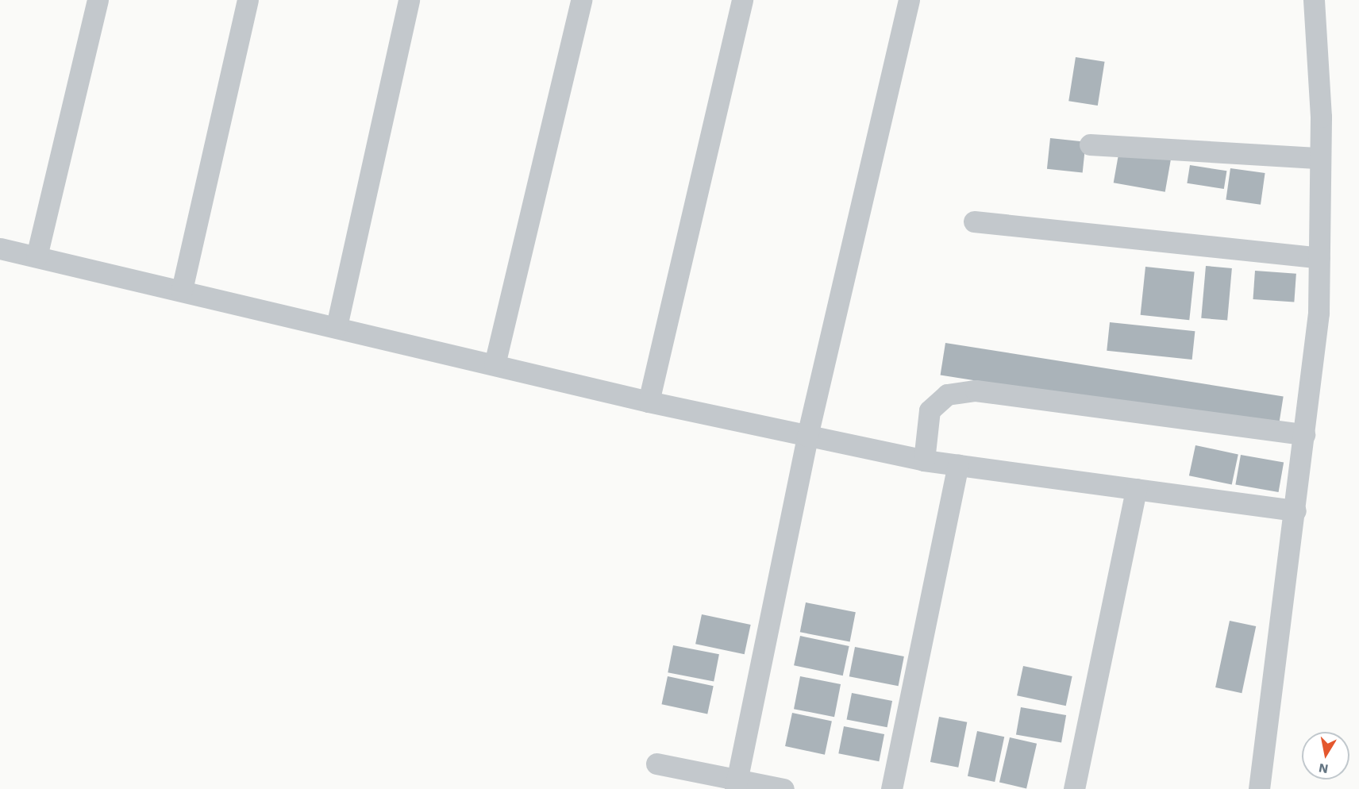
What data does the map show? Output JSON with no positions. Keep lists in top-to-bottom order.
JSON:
{
  "north": "bottom"
}
